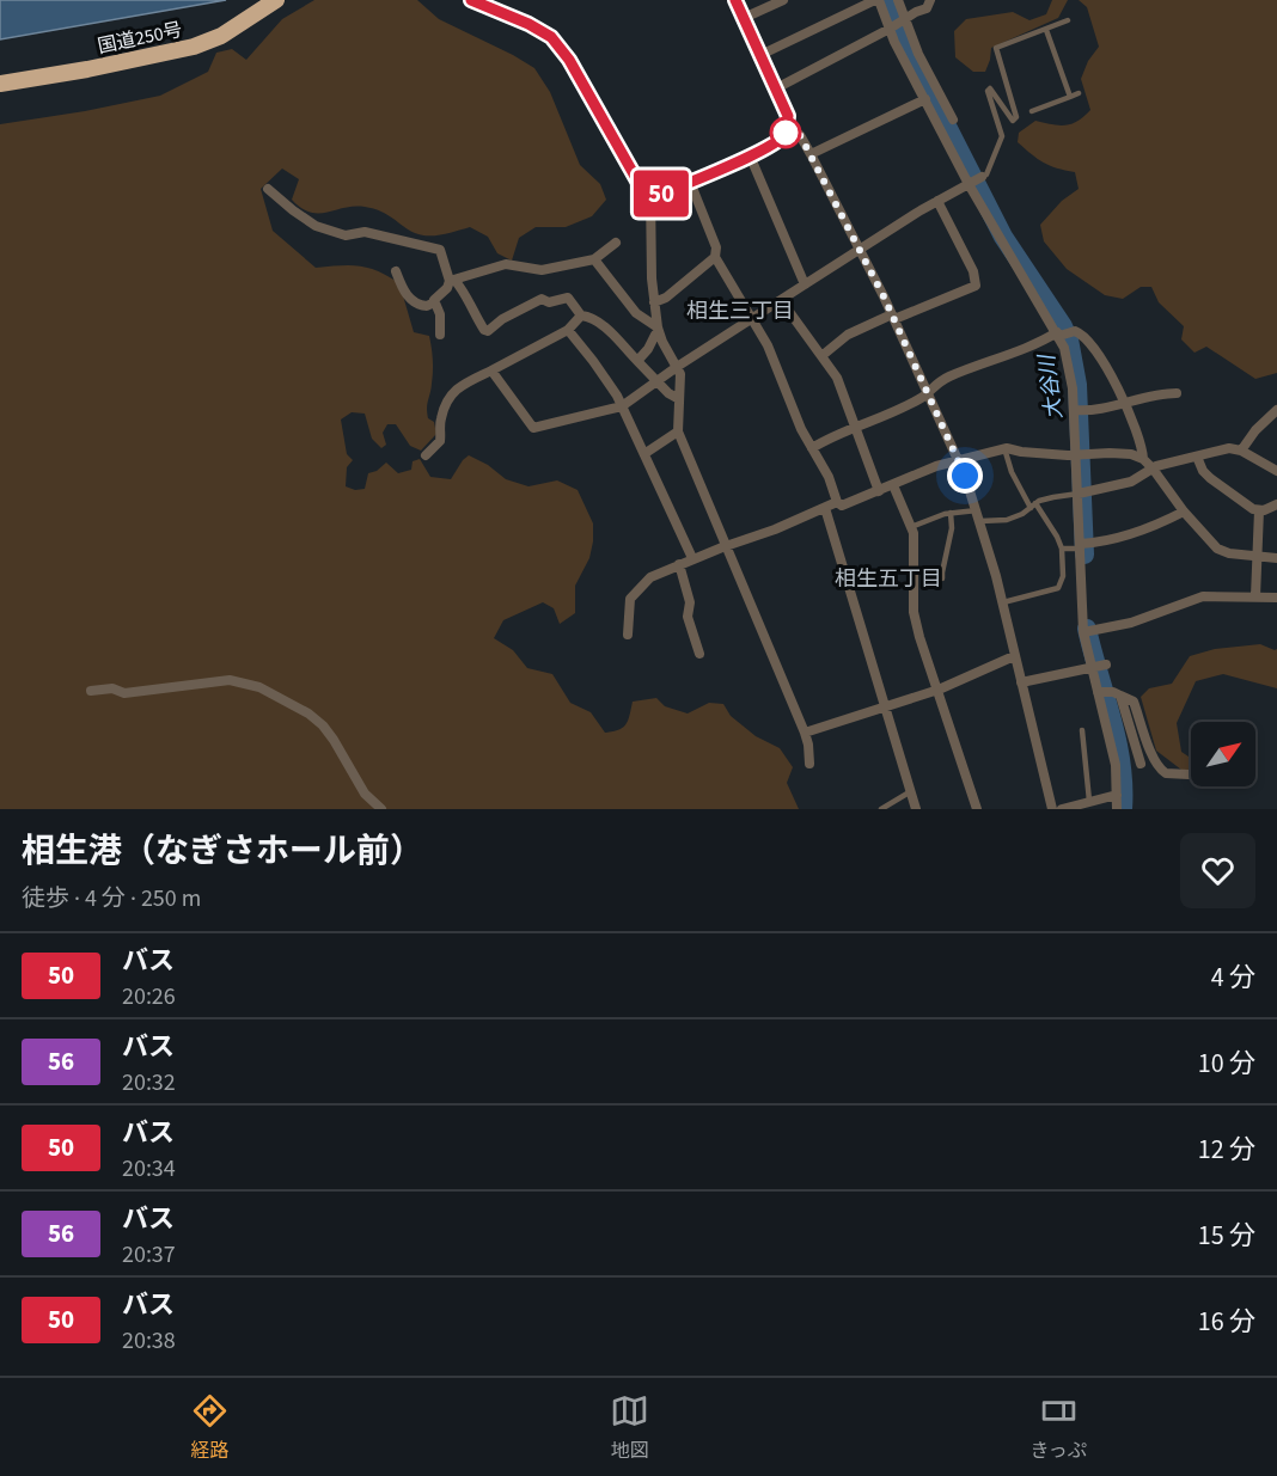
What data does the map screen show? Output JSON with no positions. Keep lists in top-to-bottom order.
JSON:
{
  "streets": {
    "highway": ["国道250号"]
  },
  "districts": ["相生三丁目", "相生五丁目"],
  "water": ["大谷川"],
  "lines": ["bus line 50"],
  "north": "top right",
  "page": {
    "on_map": "50",
    "heading": ["相生港（なぎさホール前）", "徒歩 · 4 分 · 250 m"],
    "list": [
      {
        "mark": "50",
        "name": "バス",
        "note": "20:26",
        "value": "4 分"
      },
      {
        "mark": "56",
        "name": "バス",
        "note": "20:32",
        "value": "10 分"
      },
      {
        "mark": "50",
        "name": "バス",
        "note": "20:34",
        "value": "12 分"
      },
      {
        "mark": "56",
        "name": "バス",
        "note": "20:37",
        "value": "15 分"
      },
      {
        "mark": "50",
        "name": "バス",
        "note": "20:38",
        "value": "16 分"
      }
    ],
    "tabs": ["経路", "地図", "きっぷ"]
  }
}
